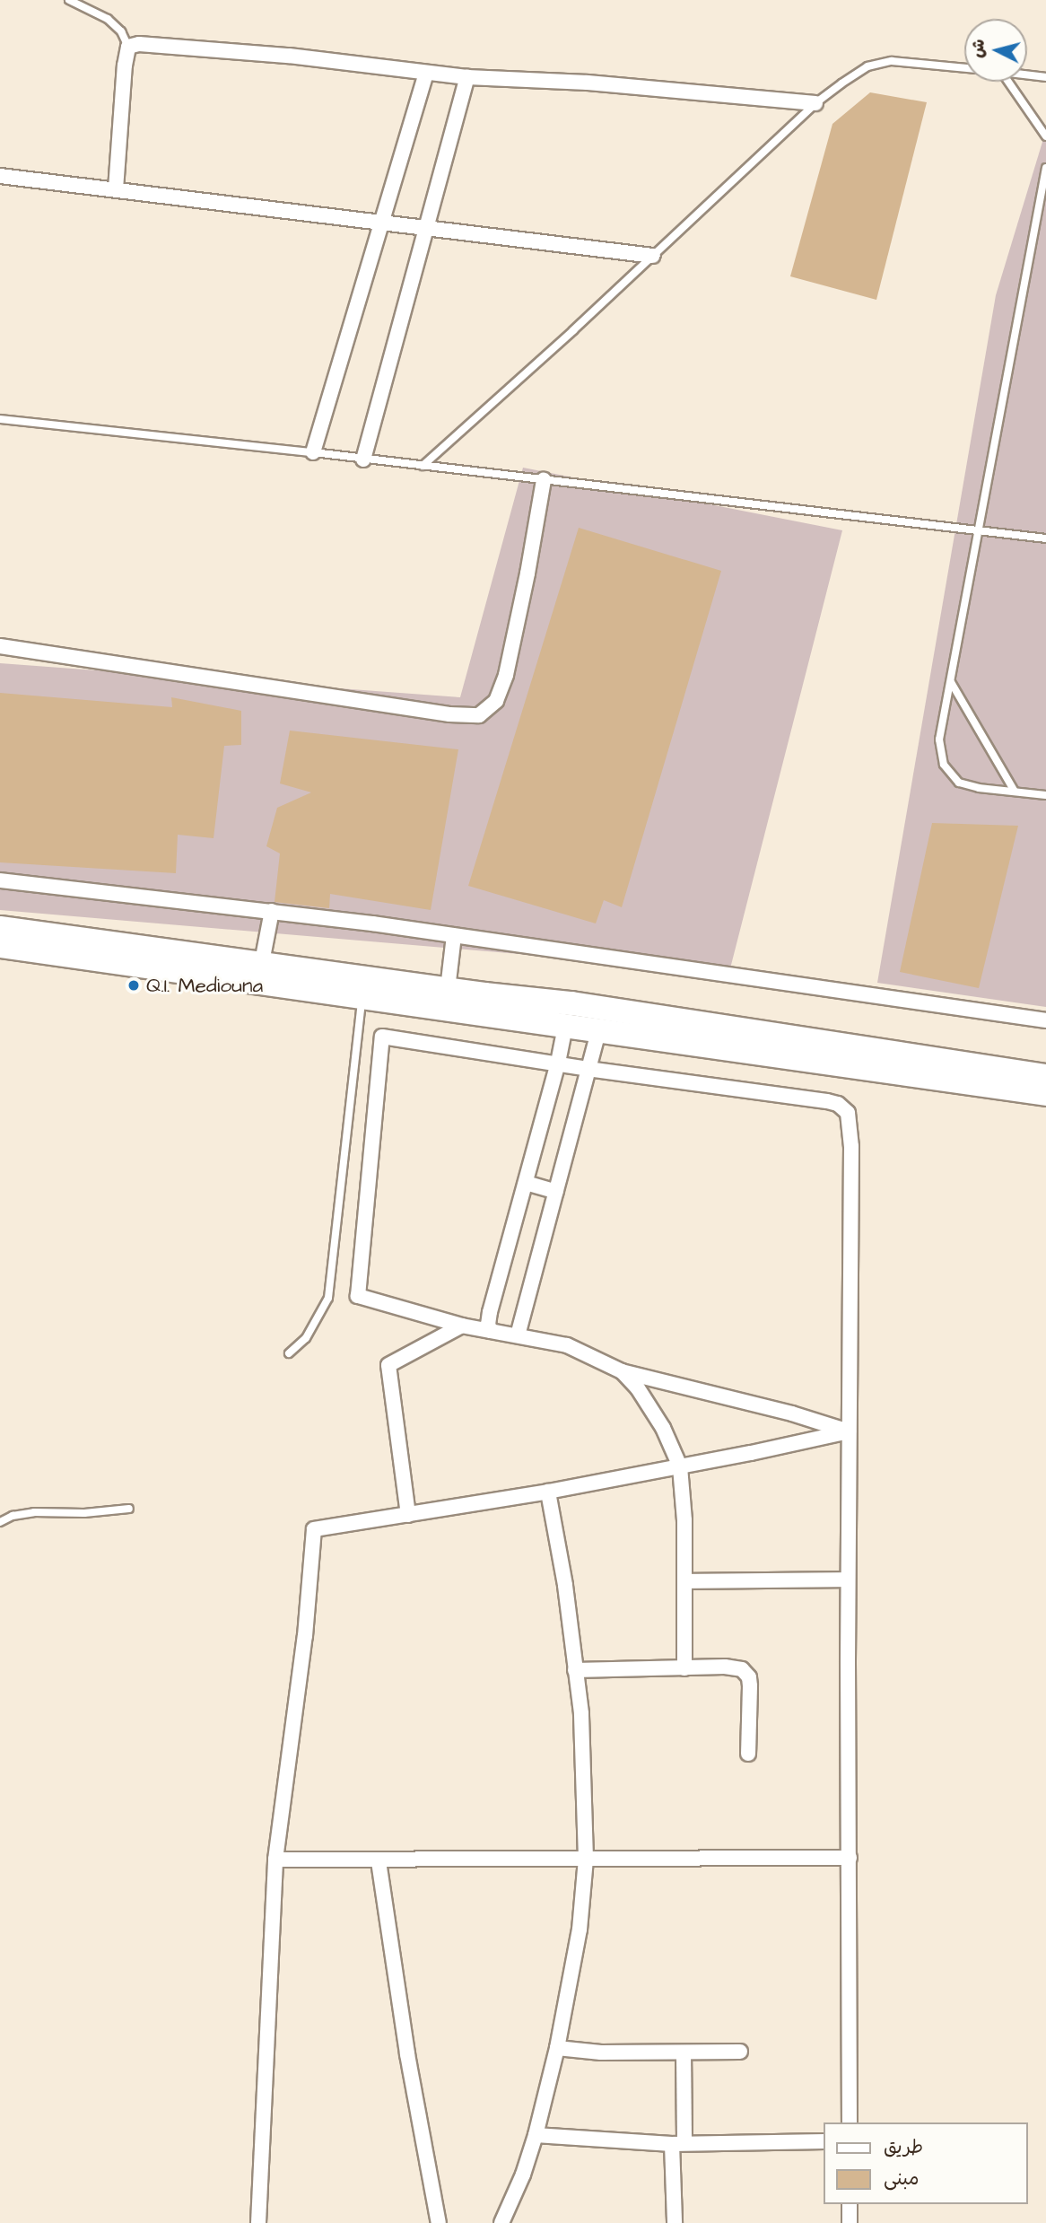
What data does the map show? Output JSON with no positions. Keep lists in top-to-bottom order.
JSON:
{
  "places": ["Q.I. Mediouna"],
  "legend": ["طريق", "مبنى"],
  "north": "left"
}
